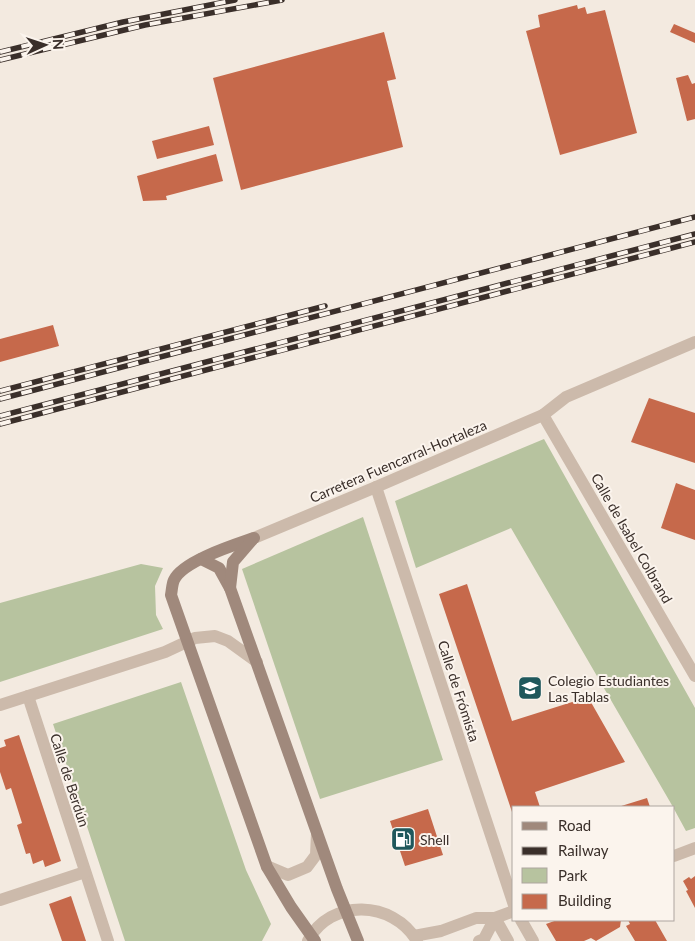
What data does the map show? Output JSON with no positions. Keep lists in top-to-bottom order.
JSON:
{
  "streets": {
    "street": [
      "Carretera Fuencarral-Hortaleza",
      "Calle de Isabel Colbrand",
      "Calle de Frómista",
      "Calle de Berdún"
    ]
  },
  "crossings": [
    ["Carretera Fuencarral-Hortaleza", "Calle de Isabel Colbrand"],
    ["Carretera Fuencarral-Hortaleza", "Calle de Frómista"]
  ],
  "places": {
    "school or university": ["Colegio Estudiantes Las Tablas"],
    "fuel station": ["Shell"]
  },
  "legend": [
    "Road",
    "Railway",
    "Park",
    "Building"
  ],
  "north": "right"
}
